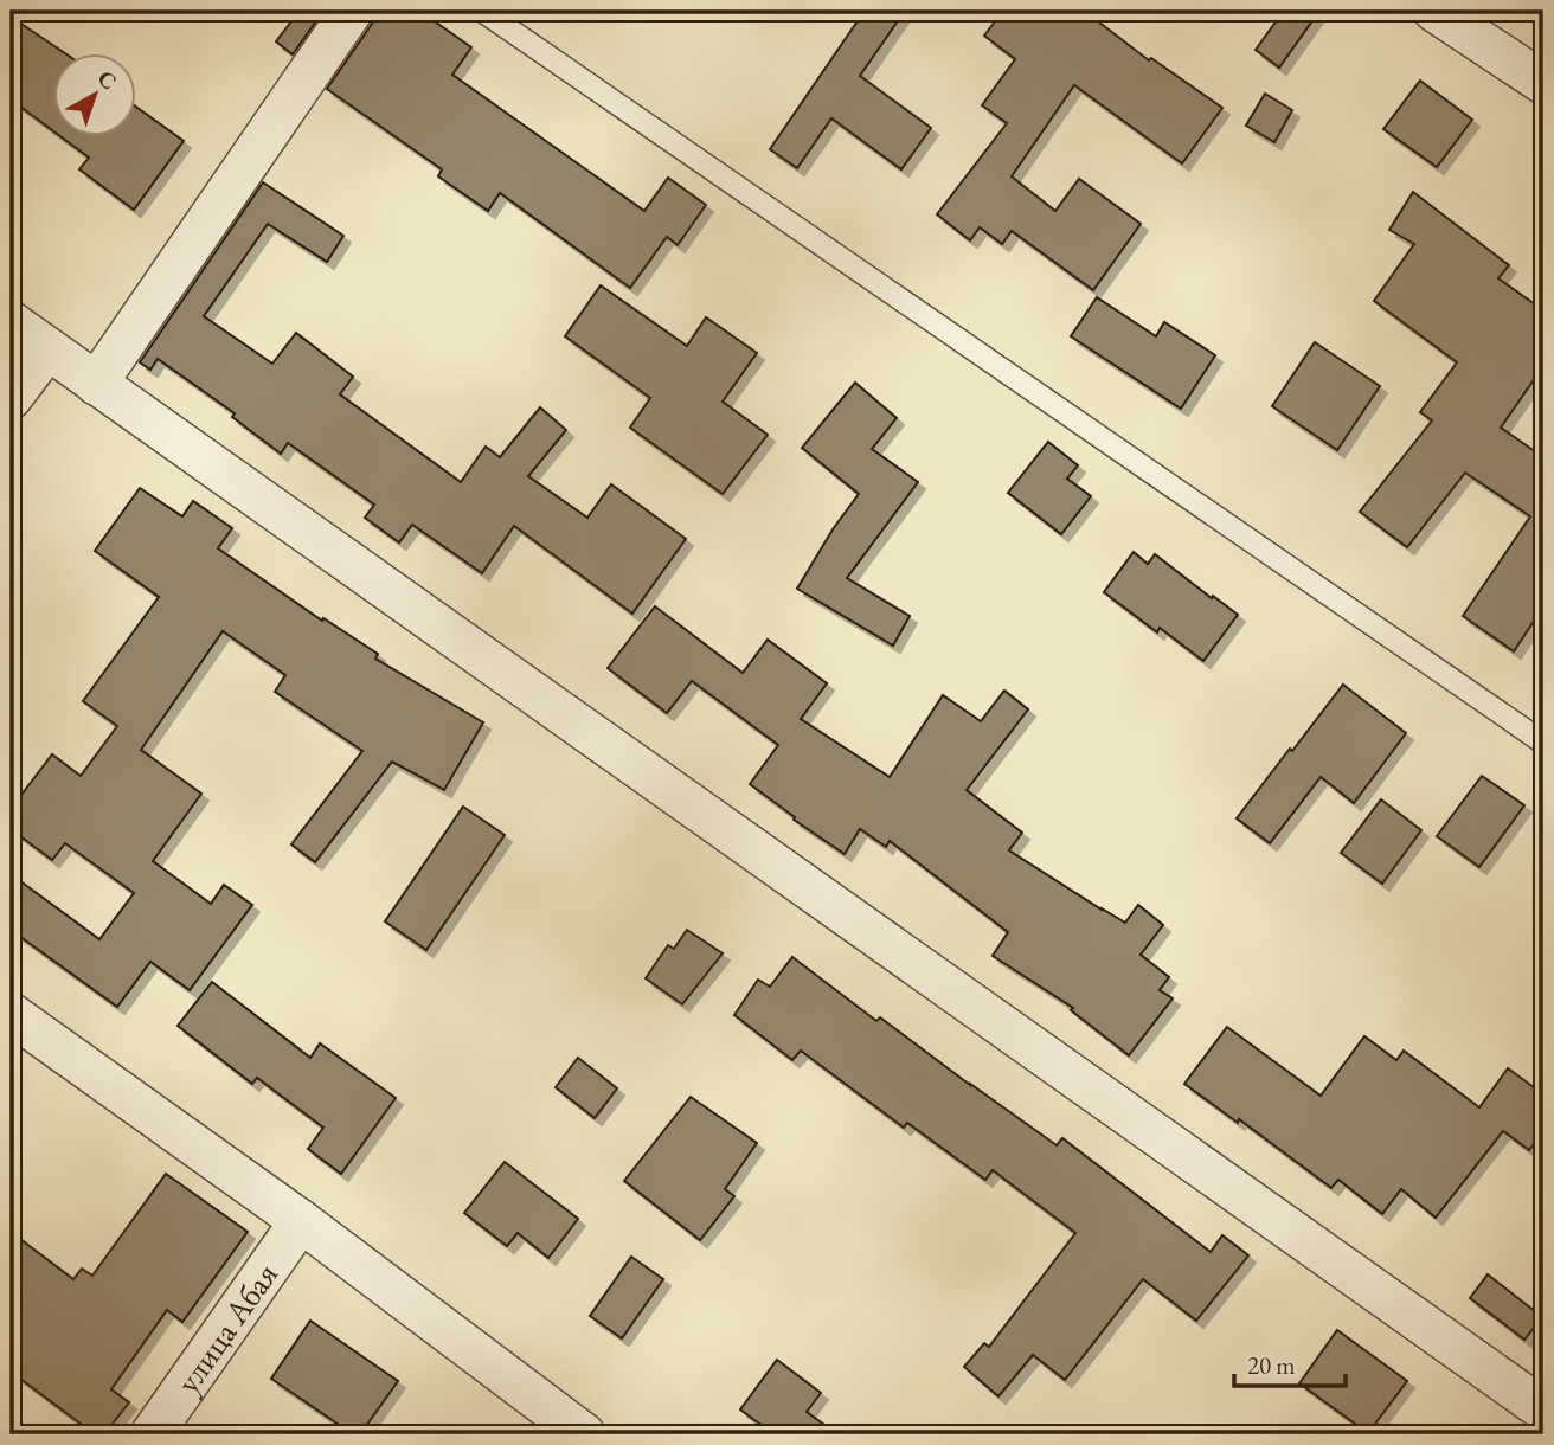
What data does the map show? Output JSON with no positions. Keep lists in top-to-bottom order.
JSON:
{
  "streets": {
    "street": ["улица Абая"]
  },
  "scale_bar": "20 m",
  "north": "top right"
}
